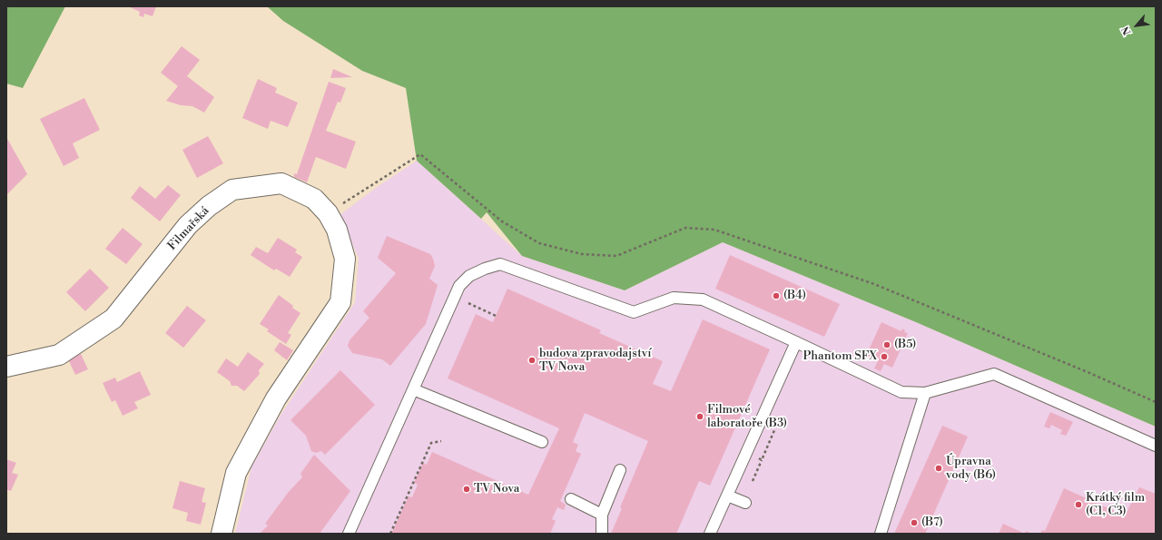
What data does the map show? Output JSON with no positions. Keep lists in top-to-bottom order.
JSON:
{
  "streets": {
    "street": ["Filmařská"]
  },
  "places": [
    "(B4)",
    "(B5)",
    "Phantom SFX",
    "budova zpravodajství TV Nova",
    "Filmové laboratoře (B3)",
    "Úpravna vody (B6)",
    "TV Nova",
    "Krátký film (C1, C3)",
    "(B7)"
  ],
  "north": "bottom left"
}
